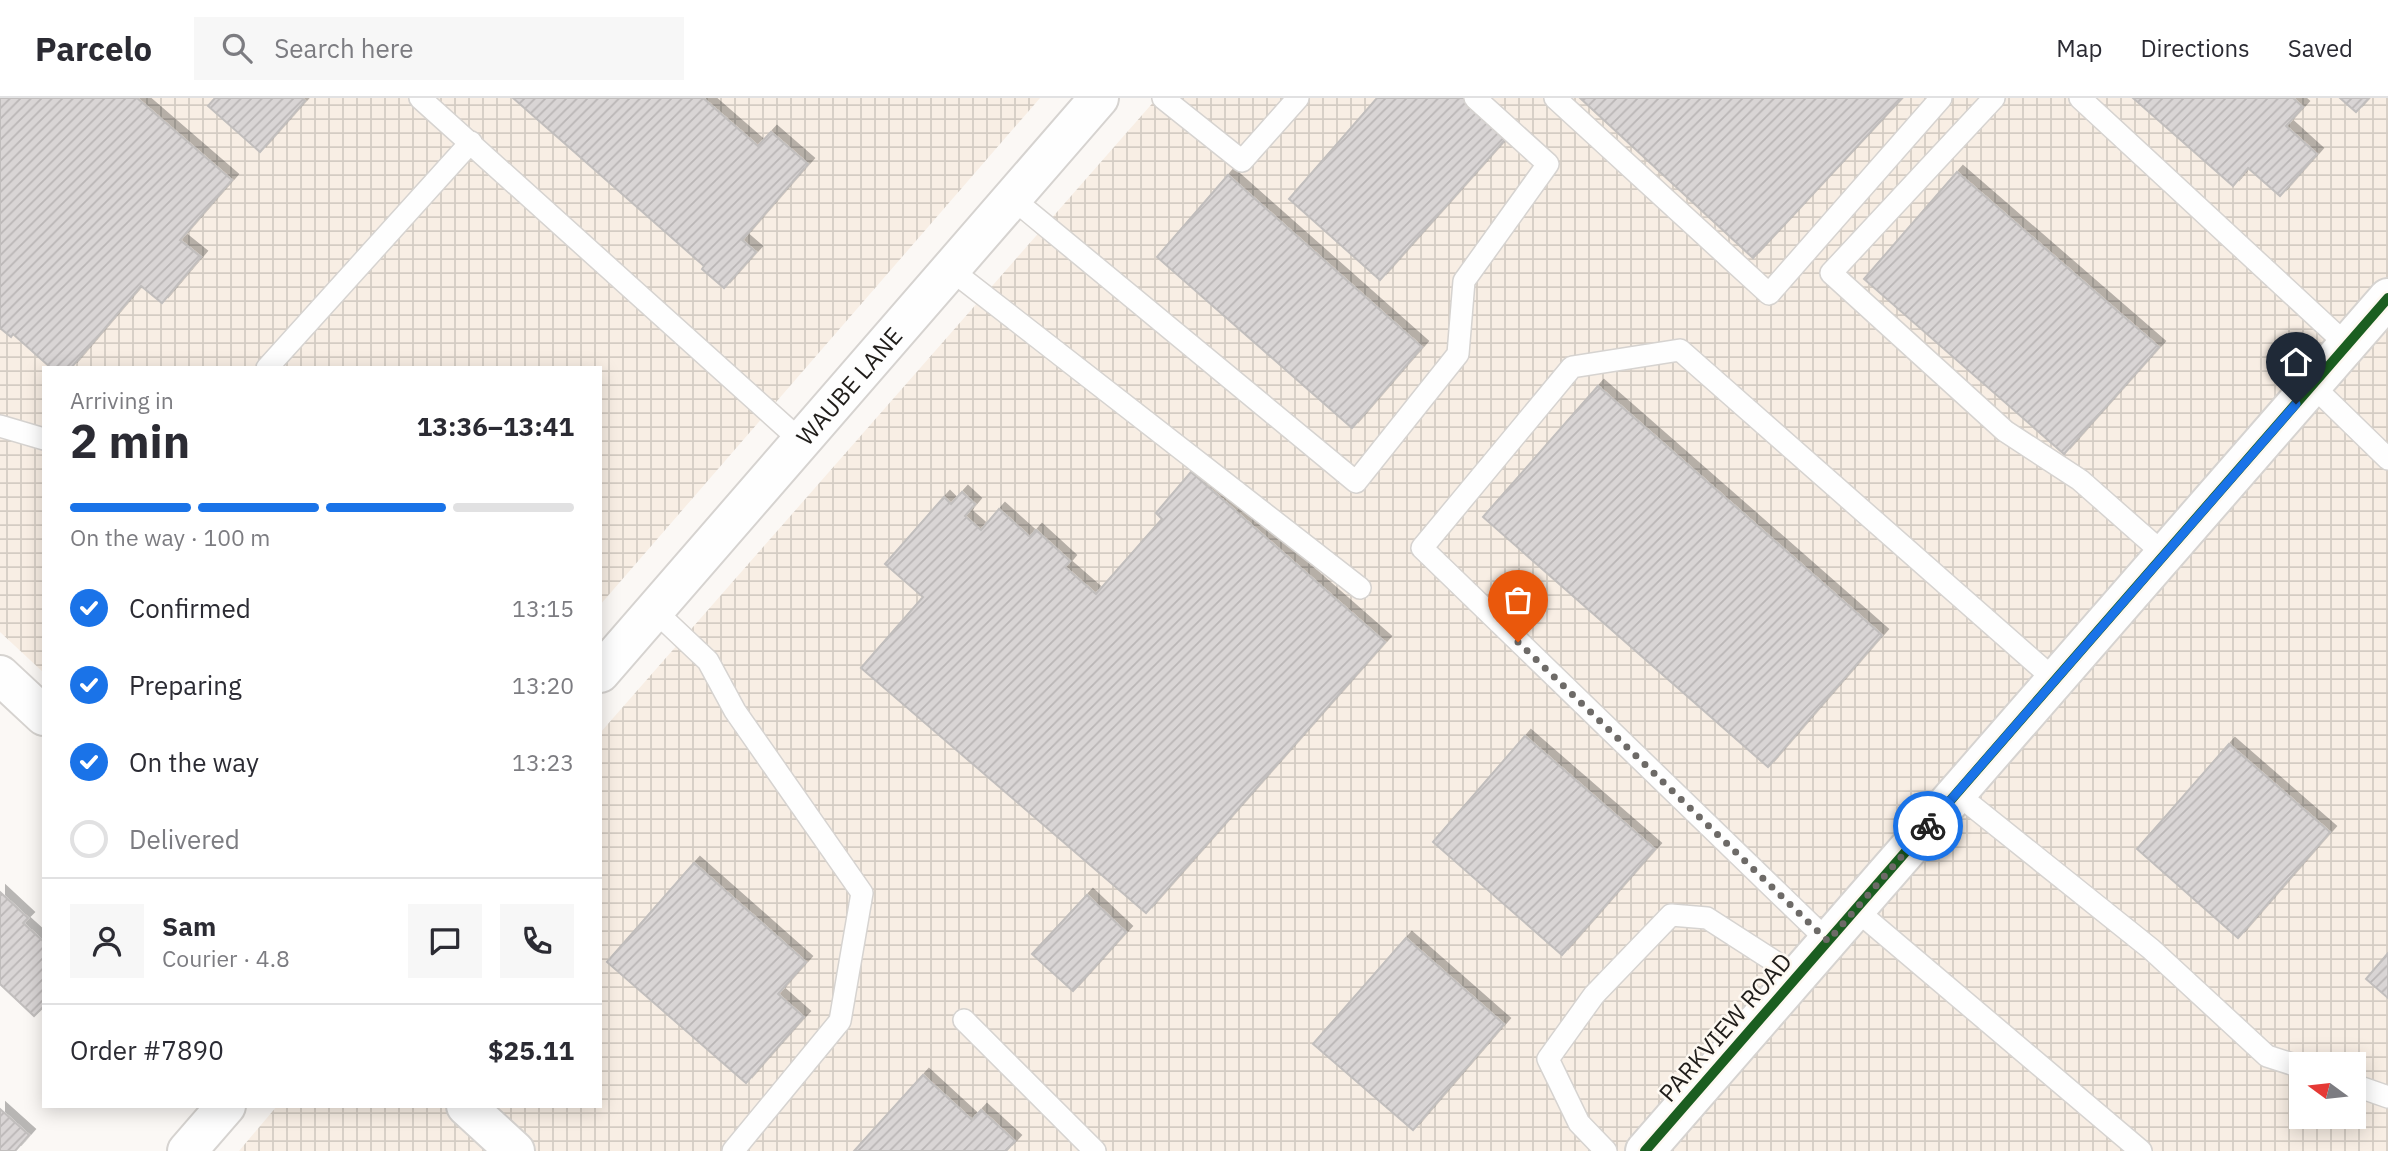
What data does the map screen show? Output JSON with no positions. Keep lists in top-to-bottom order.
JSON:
{
  "streets": {
    "street": ["WAUBE LANE", "PARKVIEW ROAD"]
  },
  "north": "left",
  "page": {
    "header": "Parcelo",
    "search": "Search here",
    "nav": ["Map", "Directions", "Saved"],
    "heading": ["2 min", "Arriving in", "13:36–13:41"],
    "panel": [
      "Sam",
      "Courier · 4.8",
      "Order #7890",
      "$25.11"
    ],
    "bar": "On the way · 100 m",
    "list": [
      ["Confirmed", "13:15"],
      ["Preparing", "13:20"],
      ["On the way", "13:23"],
      "Delivered"
    ]
  }
}
